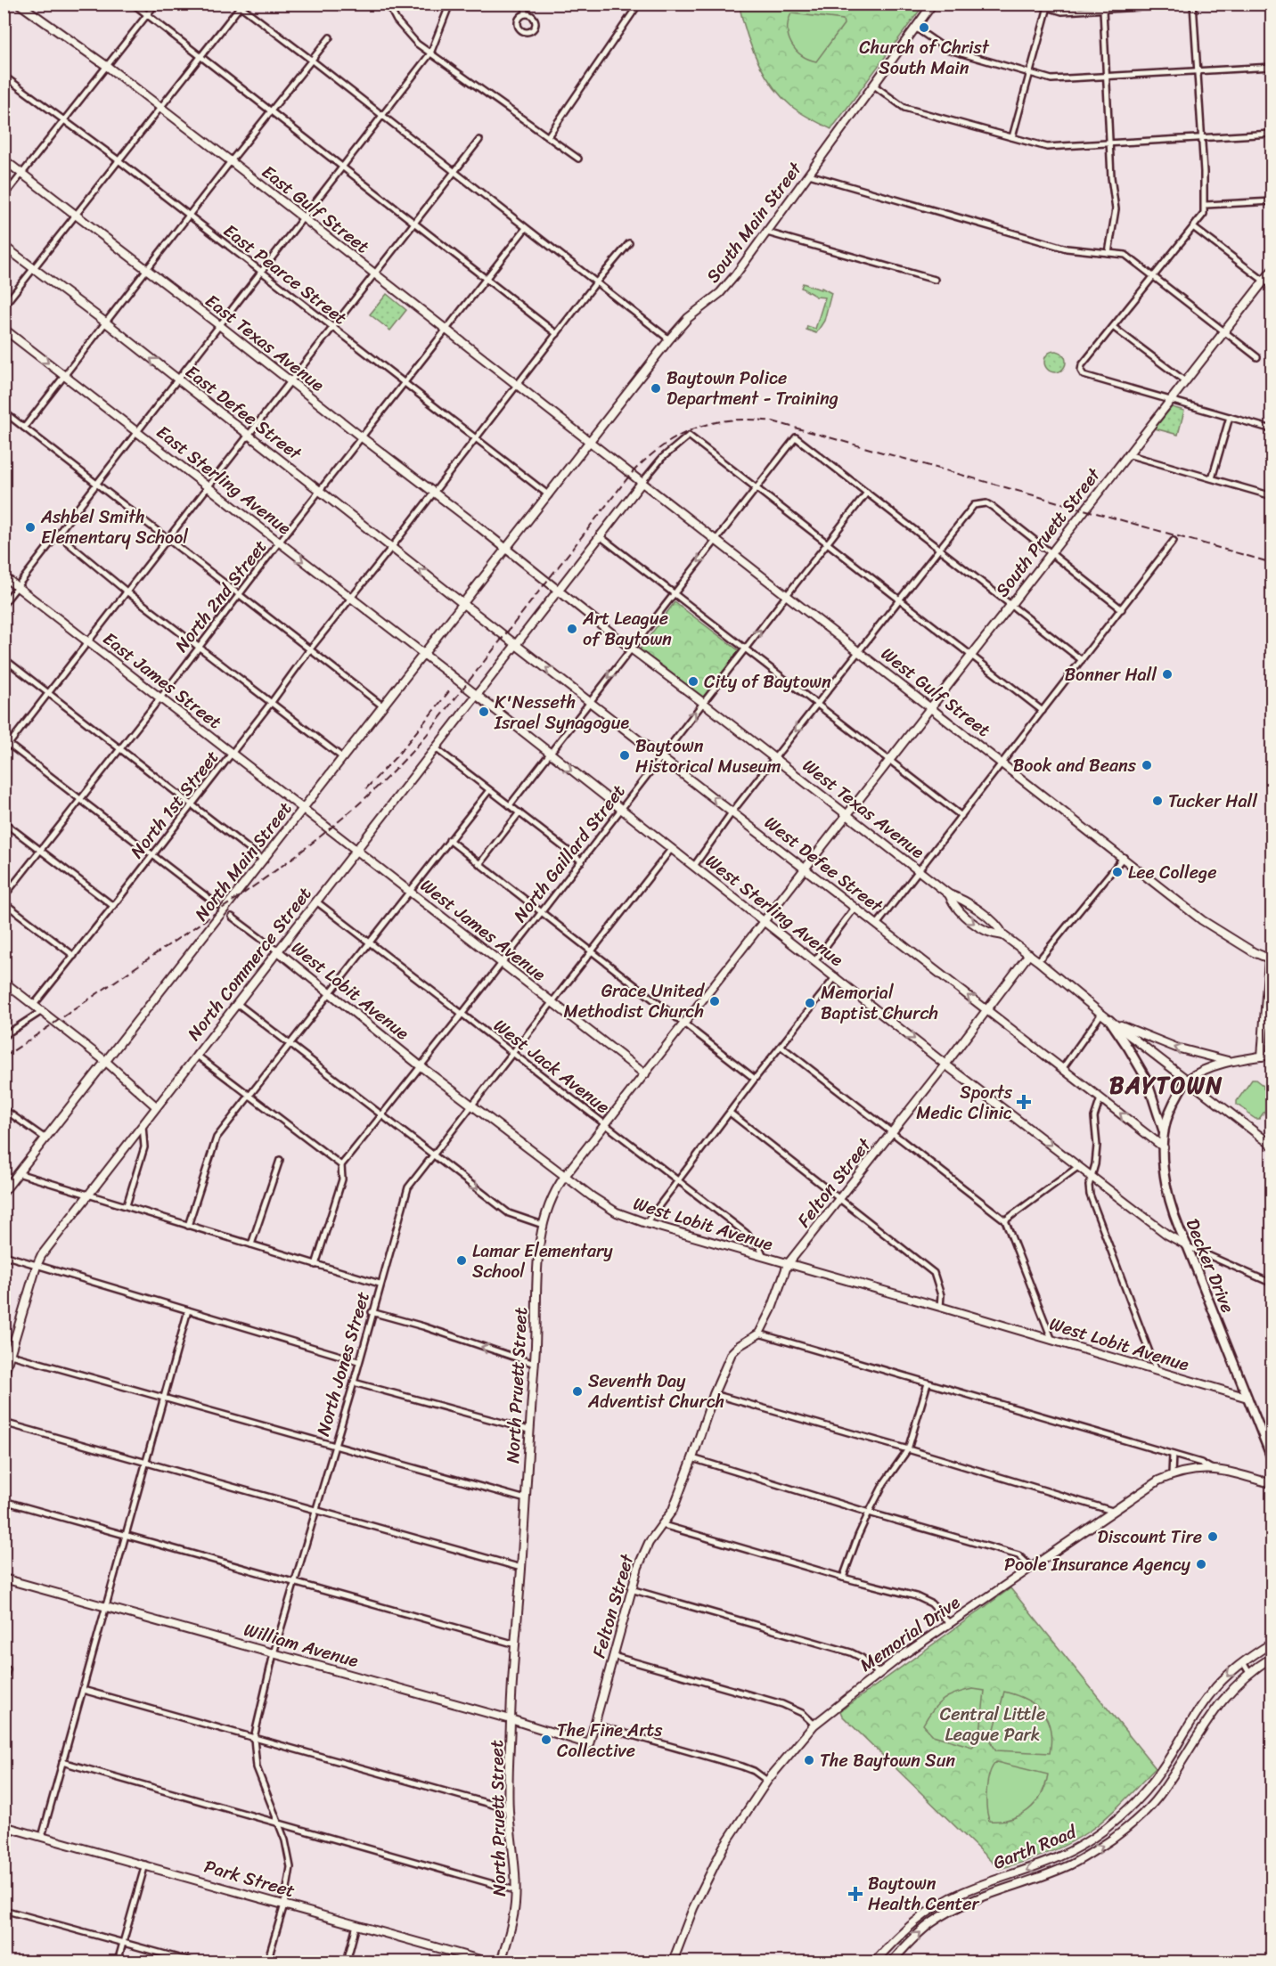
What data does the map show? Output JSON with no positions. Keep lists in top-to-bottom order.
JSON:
{
  "streets": {
    "main road": ["Decker Drive"],
    "street": [
      "East Gulf Street",
      "South Main Street",
      "East Pearce Street",
      "East Texas Avenue",
      "East Defee Street",
      "East Sterling Avenue",
      "South Pruett Street",
      "North 2nd Street",
      "East James Street",
      "West Gulf Street",
      "North 1st Street",
      "West Texas Avenue",
      "North Gaillard Street",
      "North Main Street",
      "West Defee Street",
      "West Sterling Avenue",
      "West James Avenue",
      "North Commerce Street",
      "West Lobit Avenue",
      "West Jack Avenue",
      "Felton Street",
      "North Jones Street",
      "North Pruett Street",
      "Memorial Drive",
      "William Avenue",
      "Garth Road",
      "Park Street"
    ]
  },
  "crossings": [
    ["East Gulf Street", "South Main Street"],
    ["East Gulf Street", "North 2nd Street"],
    ["East Gulf Street", "West Gulf Street"],
    ["East Gulf Street", "North 1st Street"],
    ["South Main Street", "East Pearce Street"],
    ["South Main Street", "East Texas Avenue"],
    ["South Main Street", "West Gulf Street"],
    ["South Main Street", "West Texas Avenue"],
    ["South Main Street", "North Main Street"],
    ["East Pearce Street", "North 2nd Street"],
    ["East Pearce Street", "North 1st Street"],
    ["East Texas Avenue", "North 2nd Street"],
    ["East Texas Avenue", "North 1st Street"],
    ["East Texas Avenue", "West Texas Avenue"],
    ["East Texas Avenue", "North Main Street"],
    ["East Defee Street", "North 2nd Street"],
    ["East Defee Street", "North 1st Street"],
    ["East Defee Street", "North Main Street"],
    ["East Defee Street", "West Defee Street"],
    ["East Sterling Avenue", "North 2nd Street"],
    ["East Sterling Avenue", "North 1st Street"],
    ["East Sterling Avenue", "North Main Street"],
    ["East Sterling Avenue", "West Sterling Avenue"],
    ["South Pruett Street", "West Gulf Street"],
    ["South Pruett Street", "West Texas Avenue"],
    ["South Pruett Street", "North Pruett Street"],
    ["North 2nd Street", "East James Street"],
    ["East James Street", "North 1st Street"],
    ["East James Street", "North Main Street"],
    ["East James Street", "West James Avenue"],
    ["West Gulf Street", "North Gaillard Street"],
    ["West Gulf Street", "North Commerce Street"],
    ["West Texas Avenue", "North Gaillard Street"],
    ["West Texas Avenue", "North Main Street"],
    ["West Texas Avenue", "North Commerce Street"],
    ["West Texas Avenue", "Felton Street"],
    ["West Texas Avenue", "Decker Drive"],
    ["West Texas Avenue", "North Pruett Street"],
    ["North Gaillard Street", "West Defee Street"],
    ["North Gaillard Street", "West Sterling Avenue"],
    ["North Gaillard Street", "West James Avenue"],
    ["North Gaillard Street", "West Lobit Avenue"],
    ["North Gaillard Street", "West Jack Avenue"],
    ["North Main Street", "West Defee Street"],
    ["North Main Street", "West Sterling Avenue"],
    ["North Main Street", "West James Avenue"],
    ["West Defee Street", "North Commerce Street"],
    ["West Defee Street", "Felton Street"],
    ["West Defee Street", "Decker Drive"],
    ["West Defee Street", "North Pruett Street"],
    ["West Sterling Avenue", "North Commerce Street"],
    ["West Sterling Avenue", "Felton Street"],
    ["West Sterling Avenue", "Decker Drive"],
    ["West Sterling Avenue", "North Jones Street"],
    ["West Sterling Avenue", "North Pruett Street"],
    ["West James Avenue", "North Commerce Street"],
    ["West James Avenue", "North Jones Street"],
    ["West James Avenue", "North Pruett Street"],
    ["North Commerce Street", "West Lobit Avenue"],
    ["North Commerce Street", "West Jack Avenue"],
    ["West Lobit Avenue", "West Jack Avenue"],
    ["West Lobit Avenue", "Felton Street"],
    ["West Lobit Avenue", "Decker Drive"],
    ["West Lobit Avenue", "North Jones Street"],
    ["West Lobit Avenue", "North Pruett Street"],
    ["West Jack Avenue", "North Jones Street"],
    ["West Jack Avenue", "North Pruett Street"],
    ["Felton Street", "William Avenue"],
    ["North Jones Street", "William Avenue"],
    ["North Jones Street", "Park Street"],
    ["North Pruett Street", "William Avenue"]
  ],
  "one_way": ["West Defee Street", "West Sterling Avenue"],
  "districts": ["BAYTOWN"],
  "parks": ["Central Little League Park"],
  "places": {
    "other": [
      "Church of Christ South Main",
      "Baytown Police Department - Training",
      "Ashbel Smith Elementary School",
      "Art League of Baytown",
      "Bonner Hall",
      "City of Baytown",
      "K'Nesseth Israel Synagogue",
      "Baytown Historical Museum",
      "Book and Beans",
      "Tucker Hall",
      "Lee College",
      "Grace United Methodist Church",
      "Memorial Baptist Church",
      "Lamar Elementary School",
      "Seventh Day Adventist Church",
      "Discount Tire",
      "Poole Insurance Agency",
      "The Fine Arts Collective",
      "The Baytown Sun"
    ],
    "health": ["Sports Medic Clinic", "Baytown Health Center"]
  }
}
